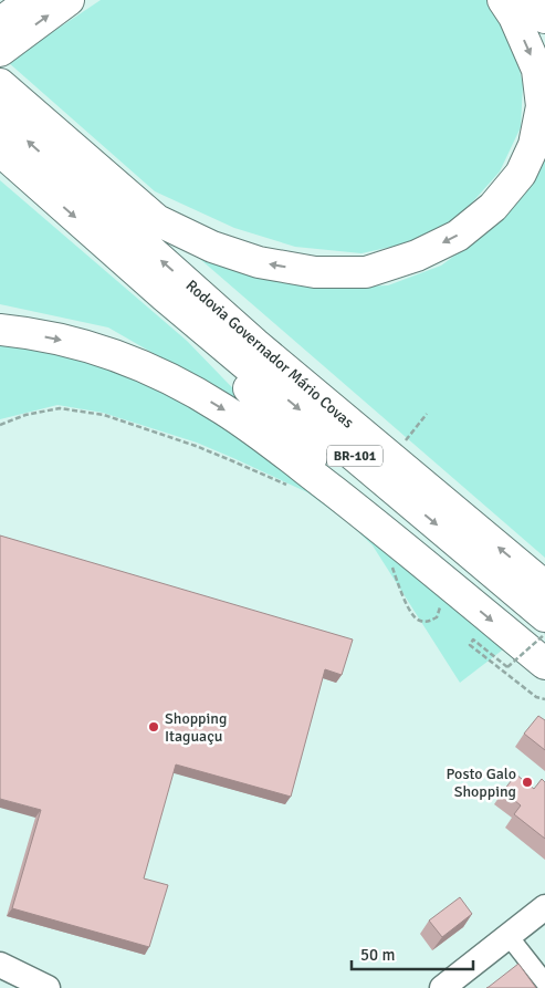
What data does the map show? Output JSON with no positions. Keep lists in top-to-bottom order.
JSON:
{
  "streets": {
    "highway": ["Rodovia Governador Mário Covas", "BR-101"]
  },
  "places": ["Shopping Itaguaçu", "Posto Galo Shopping"],
  "scale_bar": "50 m"
}
